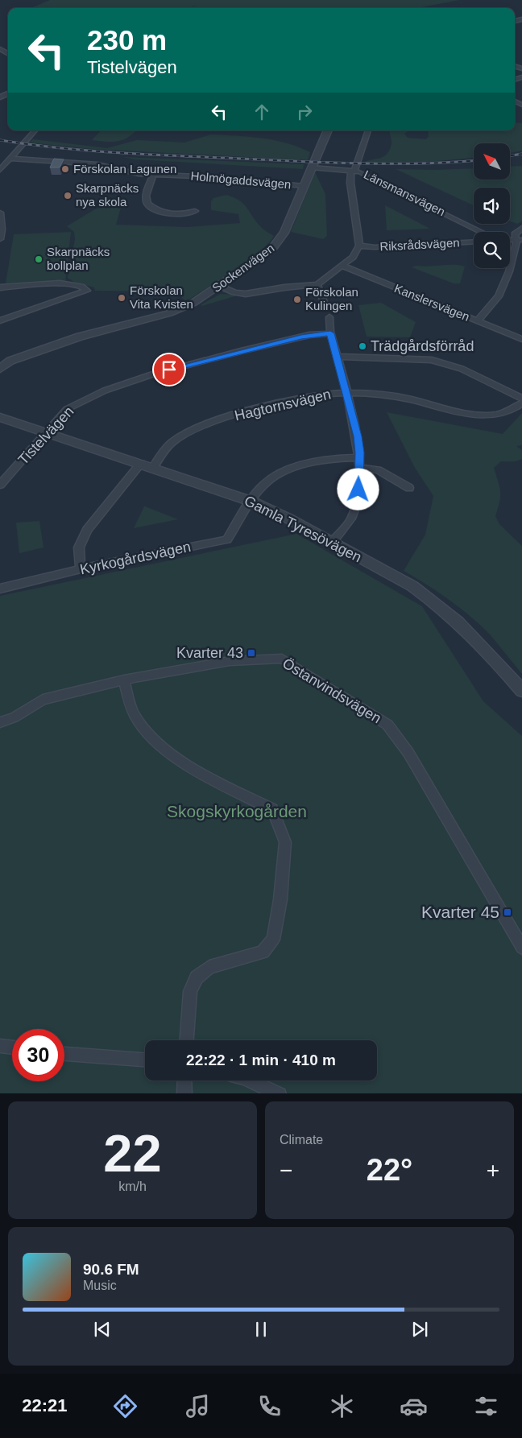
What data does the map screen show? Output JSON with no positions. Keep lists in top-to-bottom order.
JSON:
{
  "streets": {
    "street": [
      "Holmögaddsvägen",
      "Länsmansvägen",
      "Riksrådsvägen",
      "Sockenvägen",
      "Kanslersvägen",
      "Hagtornsvägen",
      "Tistelvägen",
      "Gamla Tyresövägen",
      "Kyrkogårdsvägen",
      "Östanvindsvägen"
    ]
  },
  "crossings": [
    ["Holmögaddsvägen", "Sockenvägen"],
    ["Hagtornsvägen", "Gamla Tyresövägen"],
    ["Tistelvägen", "Gamla Tyresövägen"],
    ["Gamla Tyresövägen", "Kyrkogårdsvägen"]
  ],
  "parks": ["Skogskyrkogården"],
  "places": {
    "other": [
      "Förskolan Lagunen",
      "Skarpnäcks nya skola",
      "Skarpnäcks bollplan",
      "Förskolan Vita Kvisten",
      "Förskolan Kulingen",
      "Trädgårdsförråd"
    ],
    "transit": ["Kvarter 43", "Kvarter 45"]
  },
  "north": "top left",
  "page": {
    "turn": ["230 m", "Tistelvägen"],
    "limit": "30",
    "trip": "22:22 · 1 min · 410 m",
    "tile": [
      ["22", "km/h"],
      "Climate"
    ],
    "heat": ["−", "22°", "+"],
    "song": ["90.6 FM", "Music"],
    "tabs": "22:21"
  }
}
